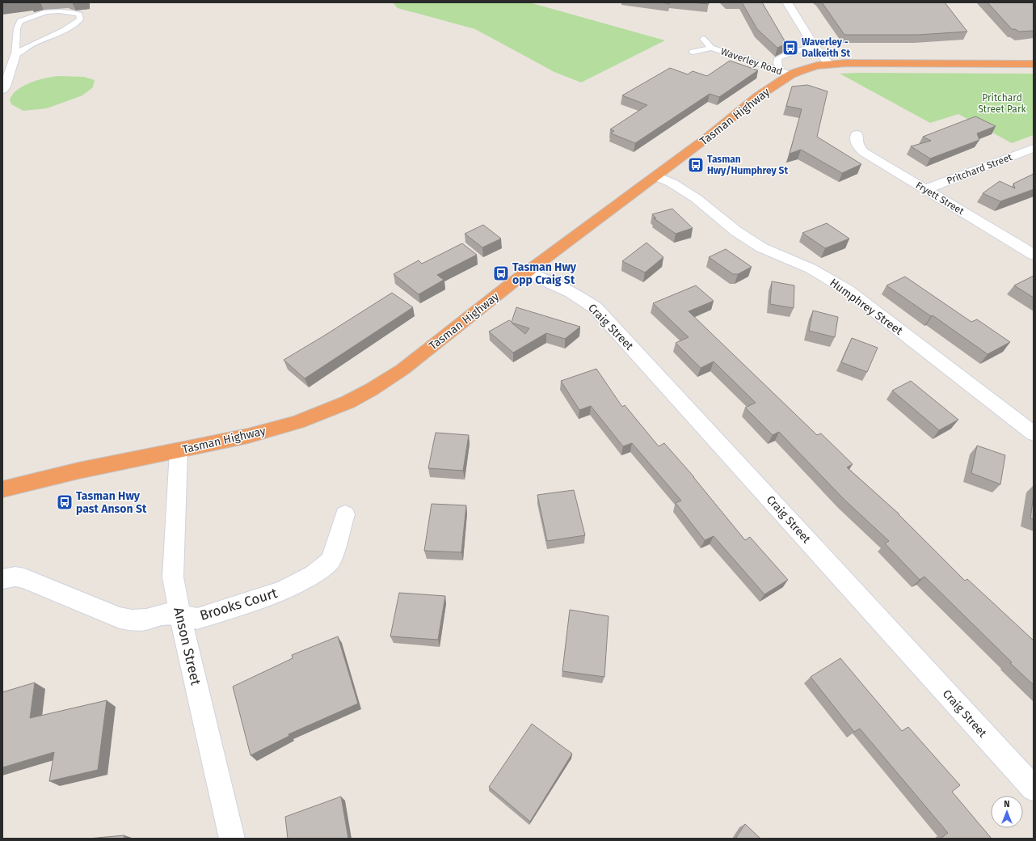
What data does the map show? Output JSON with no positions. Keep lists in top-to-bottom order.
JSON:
{
  "streets": {
    "highway": ["Tasman Highway"],
    "street": [
      "Pritchard Street",
      "Fryett Street",
      "Humphrey Street",
      "Craig Street",
      "Brooks Court",
      "Anson Street"
    ],
    "lane": ["Waverley Road"]
  },
  "crossings": [
    ["Waverley Road", "Tasman Highway"],
    ["Tasman Highway", "Humphrey Street"],
    ["Tasman Highway", "Craig Street"],
    ["Tasman Highway", "Anson Street"],
    ["Pritchard Street", "Fryett Street"],
    ["Brooks Court", "Anson Street"]
  ],
  "parks": ["Pritchard Street Park"],
  "places": {
    "bus stop": [
      "Waverley - Dalkeith St",
      "Tasman Hwy/Humphrey St",
      "Tasman Hwy opp Craig St",
      "Tasman Hwy past Anson St"
    ]
  },
  "north": "top"
}
